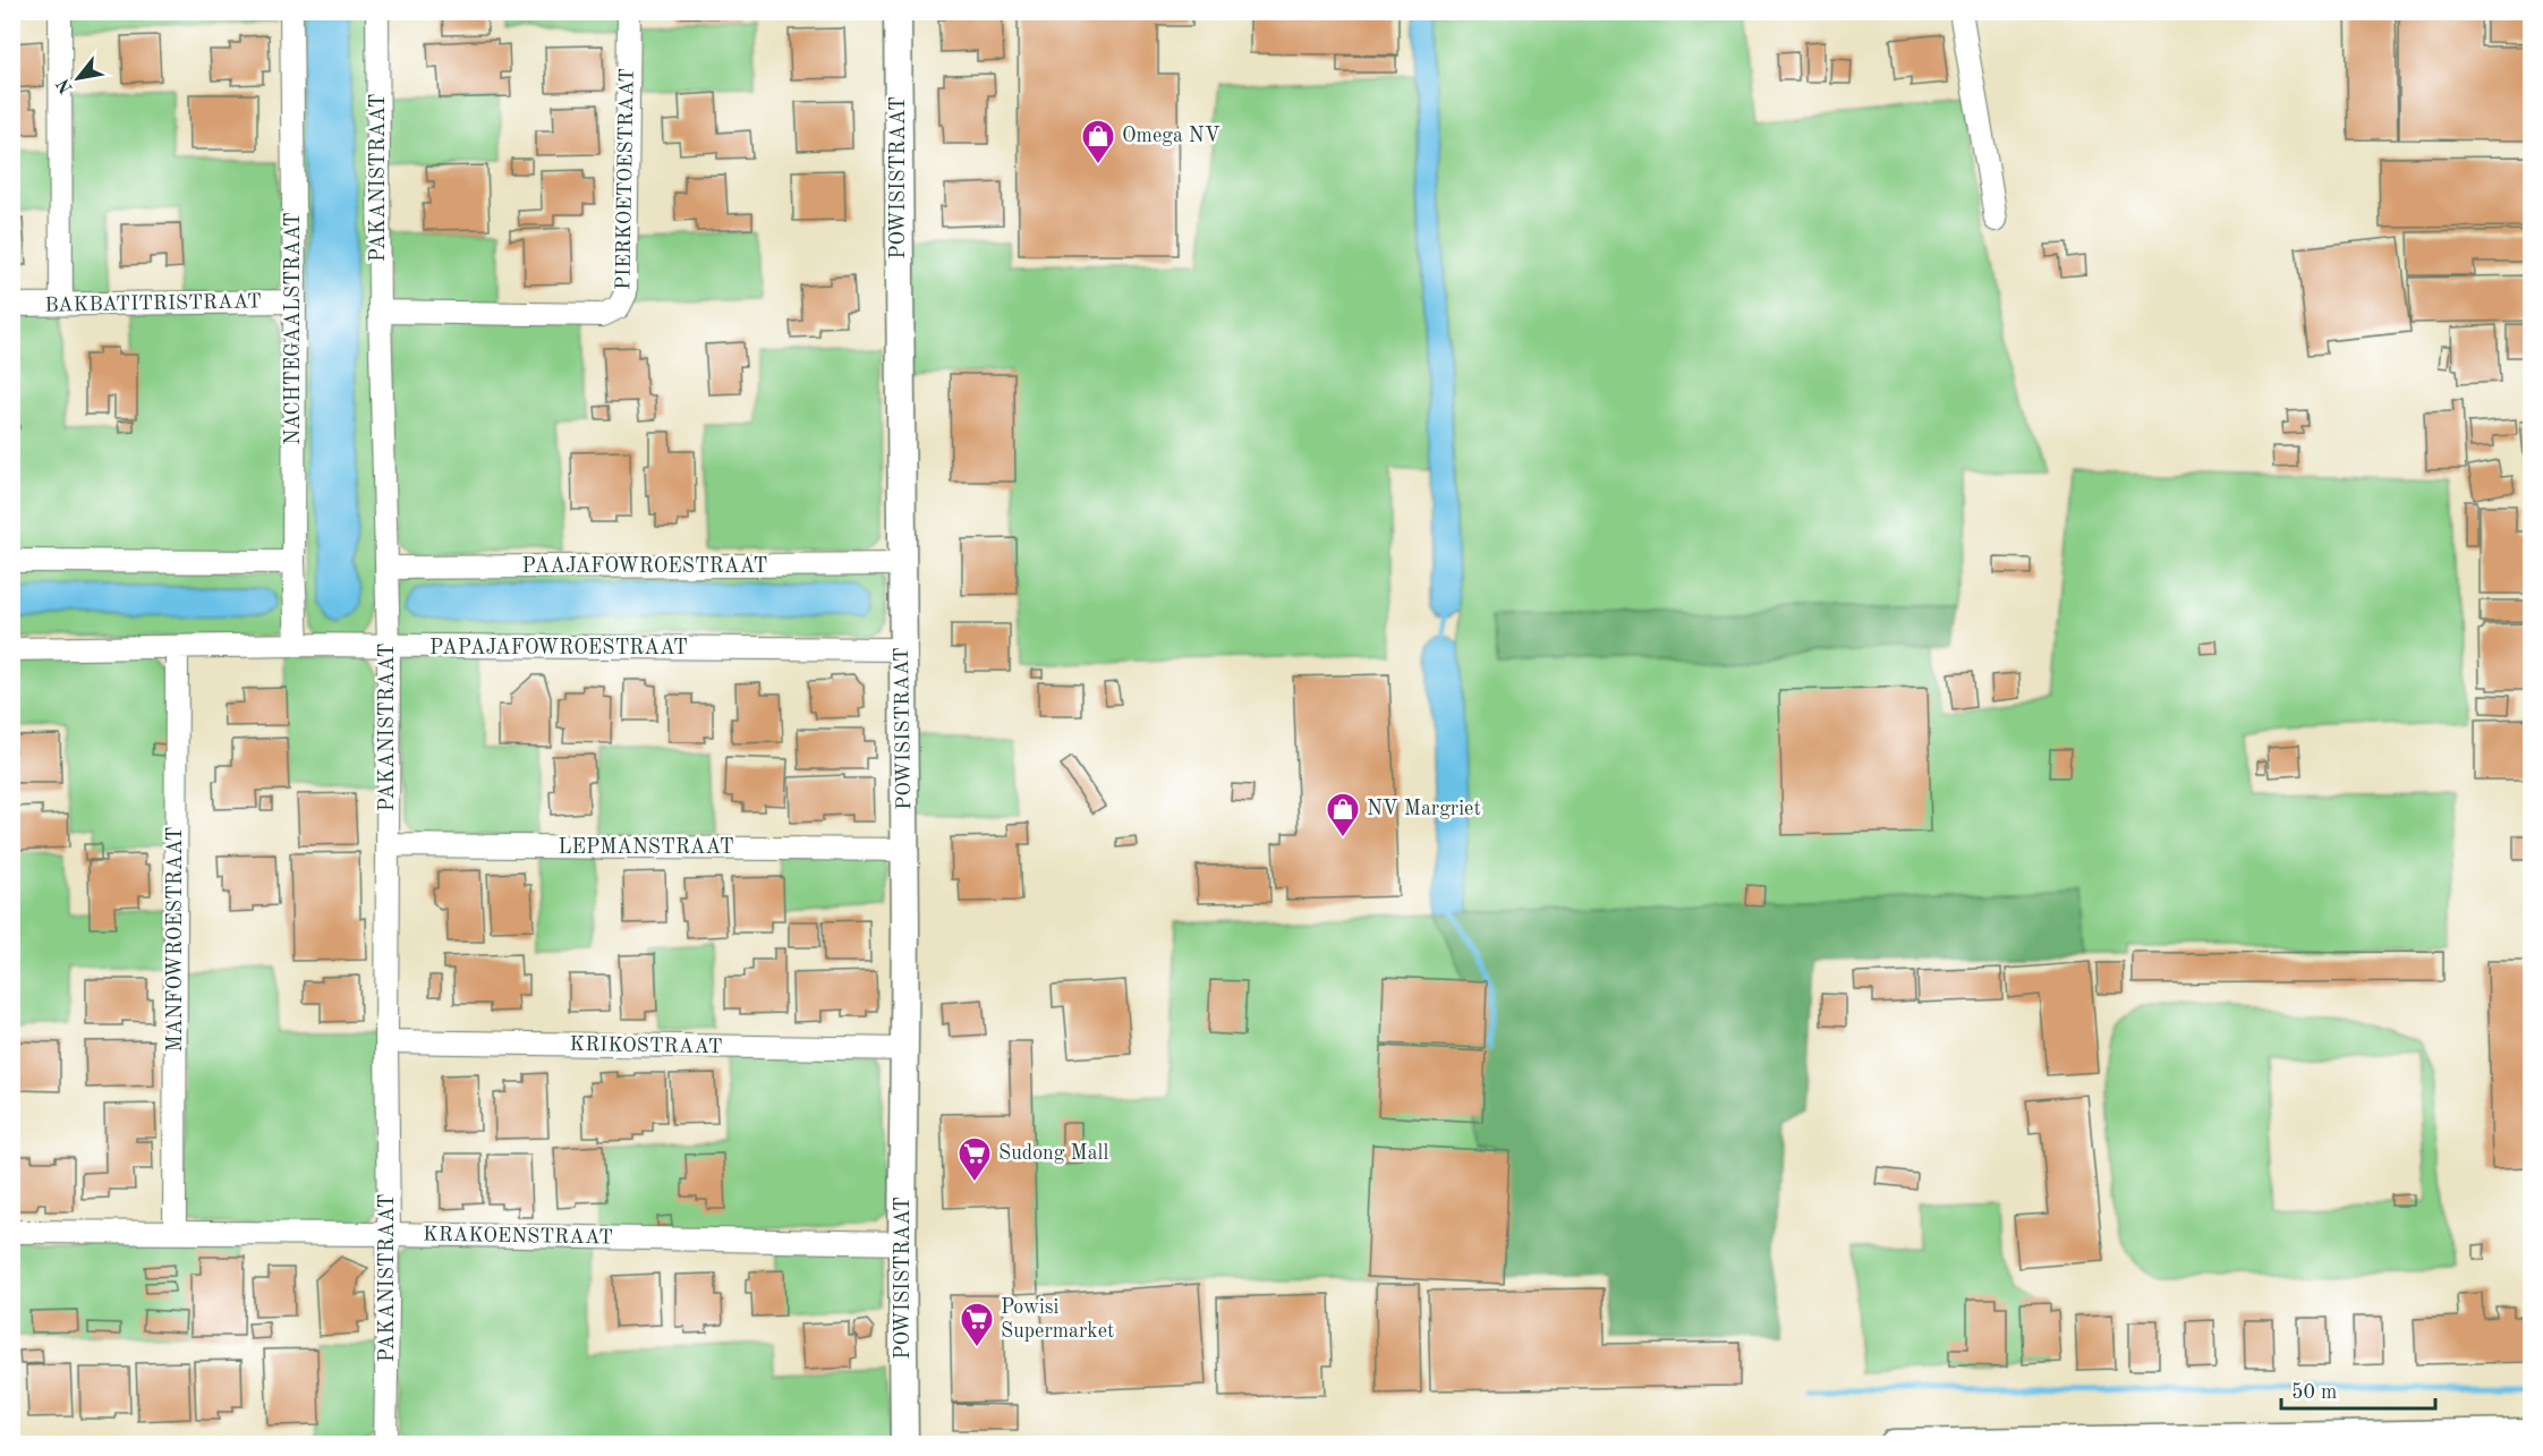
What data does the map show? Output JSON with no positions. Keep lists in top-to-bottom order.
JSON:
{
  "streets": {
    "street": [
      "PAKANISTRAAT",
      "POWISISTRAAT",
      "PIERKOETOESTRAAT",
      "BAKBATITRISTRAAT",
      "NACHTEGAALSTRAAT",
      "PAAJAFOWROESTRAAT",
      "PAPAJAFOWROESTRAAT",
      "LEPMANSTRAAT",
      "MANFOWROESTRAAT",
      "KRIKOSTRAAT",
      "KRAKOENSTRAAT"
    ]
  },
  "crossings": [
    ["PAKANISTRAAT", "PIERKOETOESTRAAT"],
    ["PAKANISTRAAT", "PAAJAFOWROESTRAAT"],
    ["PAKANISTRAAT", "PAPAJAFOWROESTRAAT"],
    ["PAKANISTRAAT", "LEPMANSTRAAT"],
    ["PAKANISTRAAT", "KRIKOSTRAAT"],
    ["PAKANISTRAAT", "KRAKOENSTRAAT"],
    ["POWISISTRAAT", "PAAJAFOWROESTRAAT"],
    ["POWISISTRAAT", "PAPAJAFOWROESTRAAT"],
    ["POWISISTRAAT", "LEPMANSTRAAT"],
    ["POWISISTRAAT", "KRIKOSTRAAT"],
    ["POWISISTRAAT", "KRAKOENSTRAAT"],
    ["BAKBATITRISTRAAT", "NACHTEGAALSTRAAT"],
    ["NACHTEGAALSTRAAT", "PAPAJAFOWROESTRAAT"],
    ["PAPAJAFOWROESTRAAT", "MANFOWROESTRAAT"],
    ["MANFOWROESTRAAT", "KRAKOENSTRAAT"]
  ],
  "places": {
    "shop": ["Omega NV", "NV Margriet"],
    "supermarket": ["Sudong Mall", "Powisi Supermarket"]
  },
  "scale_bar": "50 m",
  "north": "bottom left"
}
